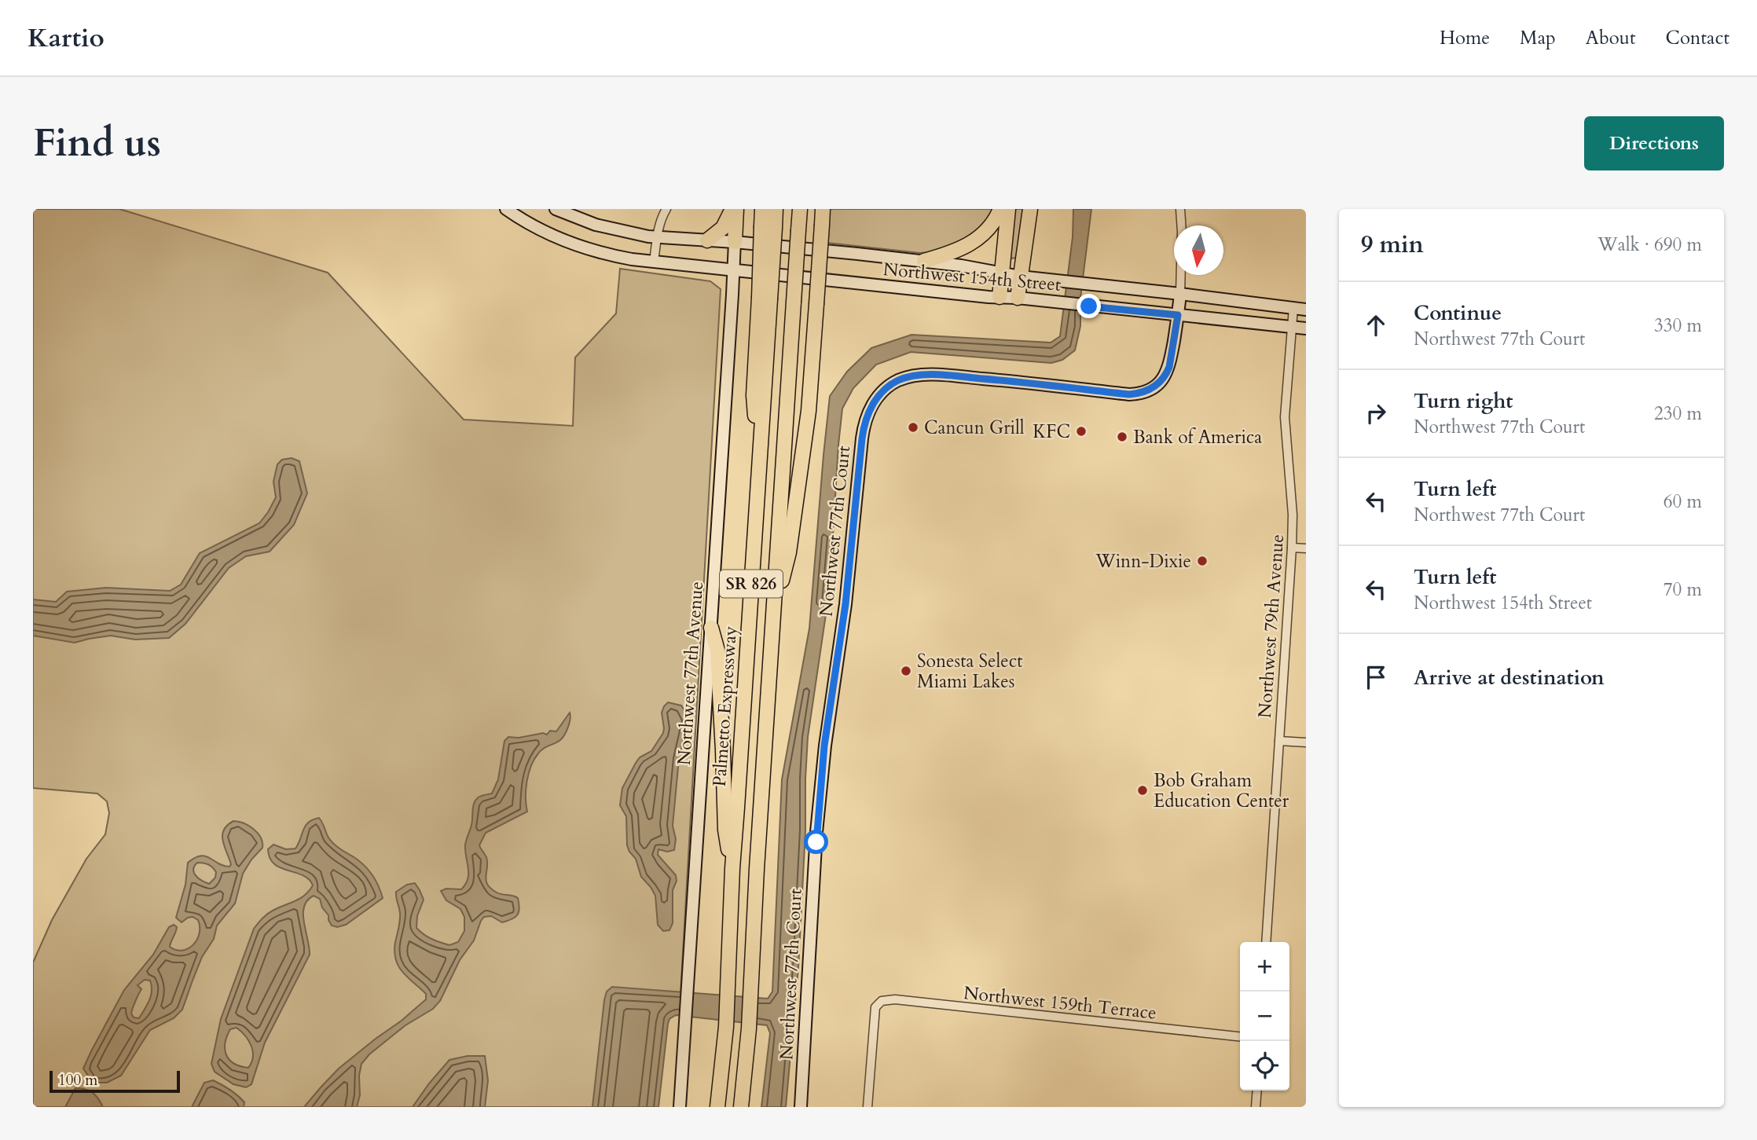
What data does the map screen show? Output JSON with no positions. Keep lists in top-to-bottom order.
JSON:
{
  "streets": {
    "highway": ["SR 826", "Palmetto Expressway"],
    "main road": ["Northwest 154th Street", "Northwest 77th Court", "Northwest 77th Avenue"],
    "street": ["Northwest 79th Avenue", "Northwest 159th Terrace"]
  },
  "crossings": [
    ["Northwest 154th Street", "Northwest 77th Court"],
    ["Northwest 154th Street", "Northwest 79th Avenue"],
    ["Northwest 154th Street", "Northwest 77th Avenue"]
  ],
  "places": [
    "Cancun Grill",
    "KFC",
    "Bank of America",
    "Winn-Dixie",
    "Sonesta Select Miami Lakes",
    "Bob Graham Education Center"
  ],
  "scale_bar": "100 m",
  "north": "bottom",
  "page": {
    "header": "Kartio",
    "nav": [
      "Home",
      "Map",
      "About",
      "Contact"
    ],
    "buttons": "Directions",
    "title": "Find us",
    "heading": ["9 min", "Walk · 690 m"],
    "list": [
      ["Continue", "Northwest 77th Court", "330 m"],
      ["Turn right", "Northwest 77th Court", "230 m"],
      ["Turn left", "Northwest 77th Court", "60 m"],
      ["Turn left", "Northwest 154th Street", "70 m"],
      "Arrive at destination"
    ],
    "map_buttons": ["+", "−"],
    "scale": "100 m"
  }
}
